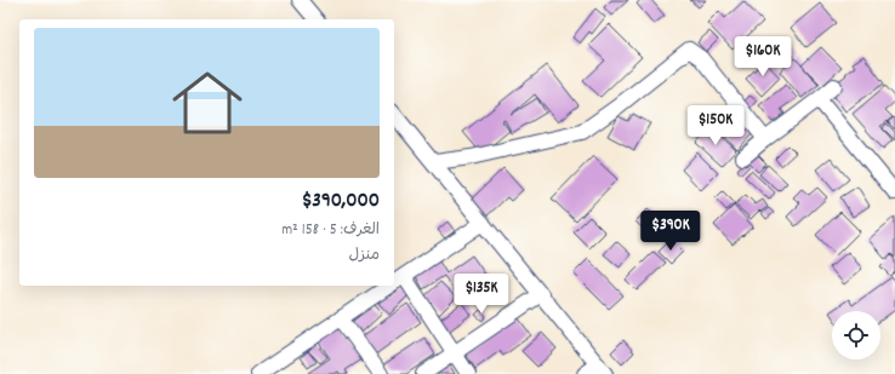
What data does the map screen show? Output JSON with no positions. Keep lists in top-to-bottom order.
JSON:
{
  "page": {
    "list": [
      {
        "name": "$390,000",
        "note": "الغرف: 5 · 158 m² · منزل"
      }
    ],
    "price": [
      "$160K",
      "$150K",
      "$390K",
      "$135K"
    ]
  }
}
